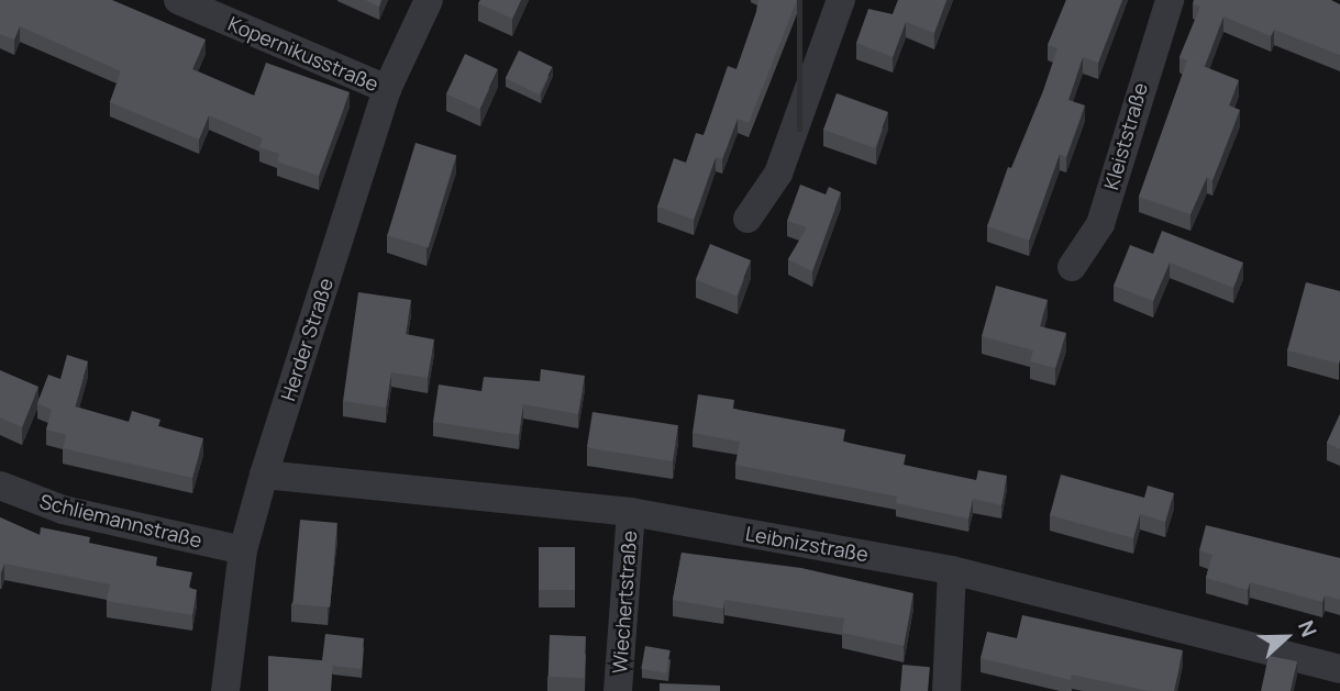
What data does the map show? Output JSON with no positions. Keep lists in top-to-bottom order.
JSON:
{
  "streets": {
    "street": [
      "Kopernikusstraße",
      "Kleiststraße",
      "Herder Straße",
      "Schliemannstraße",
      "Leibnizstraße",
      "Wiechertstraße"
    ]
  },
  "crossings": [
    ["Kopernikusstraße", "Herder Straße"],
    ["Herder Straße", "Schliemannstraße"],
    ["Herder Straße", "Leibnizstraße"],
    ["Leibnizstraße", "Wiechertstraße"]
  ],
  "north": "right"
}
